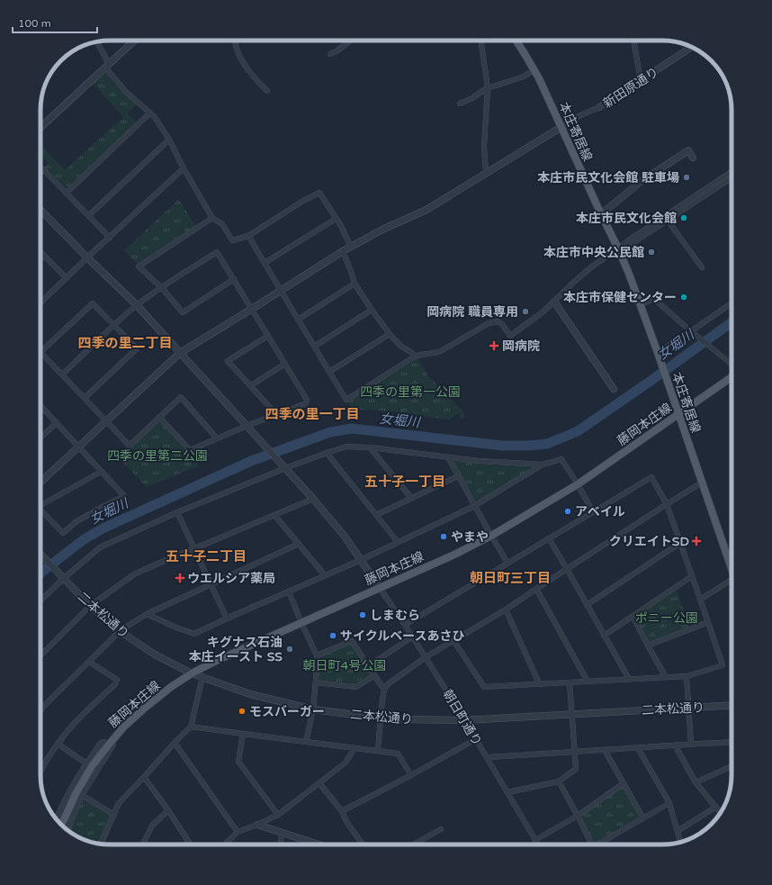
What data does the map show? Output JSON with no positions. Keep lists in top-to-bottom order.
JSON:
{
  "streets": {
    "main road": ["本庄寄居線", "藤岡本庄線"],
    "street": ["新田原通り", "二本松通り", "朝日町通り"]
  },
  "crossings": [
    ["新田原通り", "本庄寄居線"],
    ["本庄寄居線", "藤岡本庄線"],
    ["藤岡本庄線", "二本松通り"],
    ["藤岡本庄線", "朝日町通り"],
    ["二本松通り", "朝日町通り"]
  ],
  "districts": [
    "四季の里二丁目",
    "四季の里一丁目",
    "五十子一丁目",
    "五十子二丁目",
    "朝日町三丁目"
  ],
  "water": ["女堀川"],
  "parks": [
    "四季の里第一公園",
    "四季の里第二公園",
    "ポニー公園",
    "朝日町4号公園"
  ],
  "places": {
    "other": [
      "本庄市民文化会館 駐車場",
      "本庄市民文化会館",
      "本庄市中央公民館",
      "本庄市保健センター",
      "岡病院 職員専用",
      "アベイル",
      "やまや",
      "しまむら",
      "サイクルベースあさひ",
      "キグナス石油 本庄イースト SS",
      "モスバーガー"
    ],
    "health": ["岡病院", "クリエイトSD", "ウエルシア薬局"]
  },
  "scale_bar": "100 m"
}
